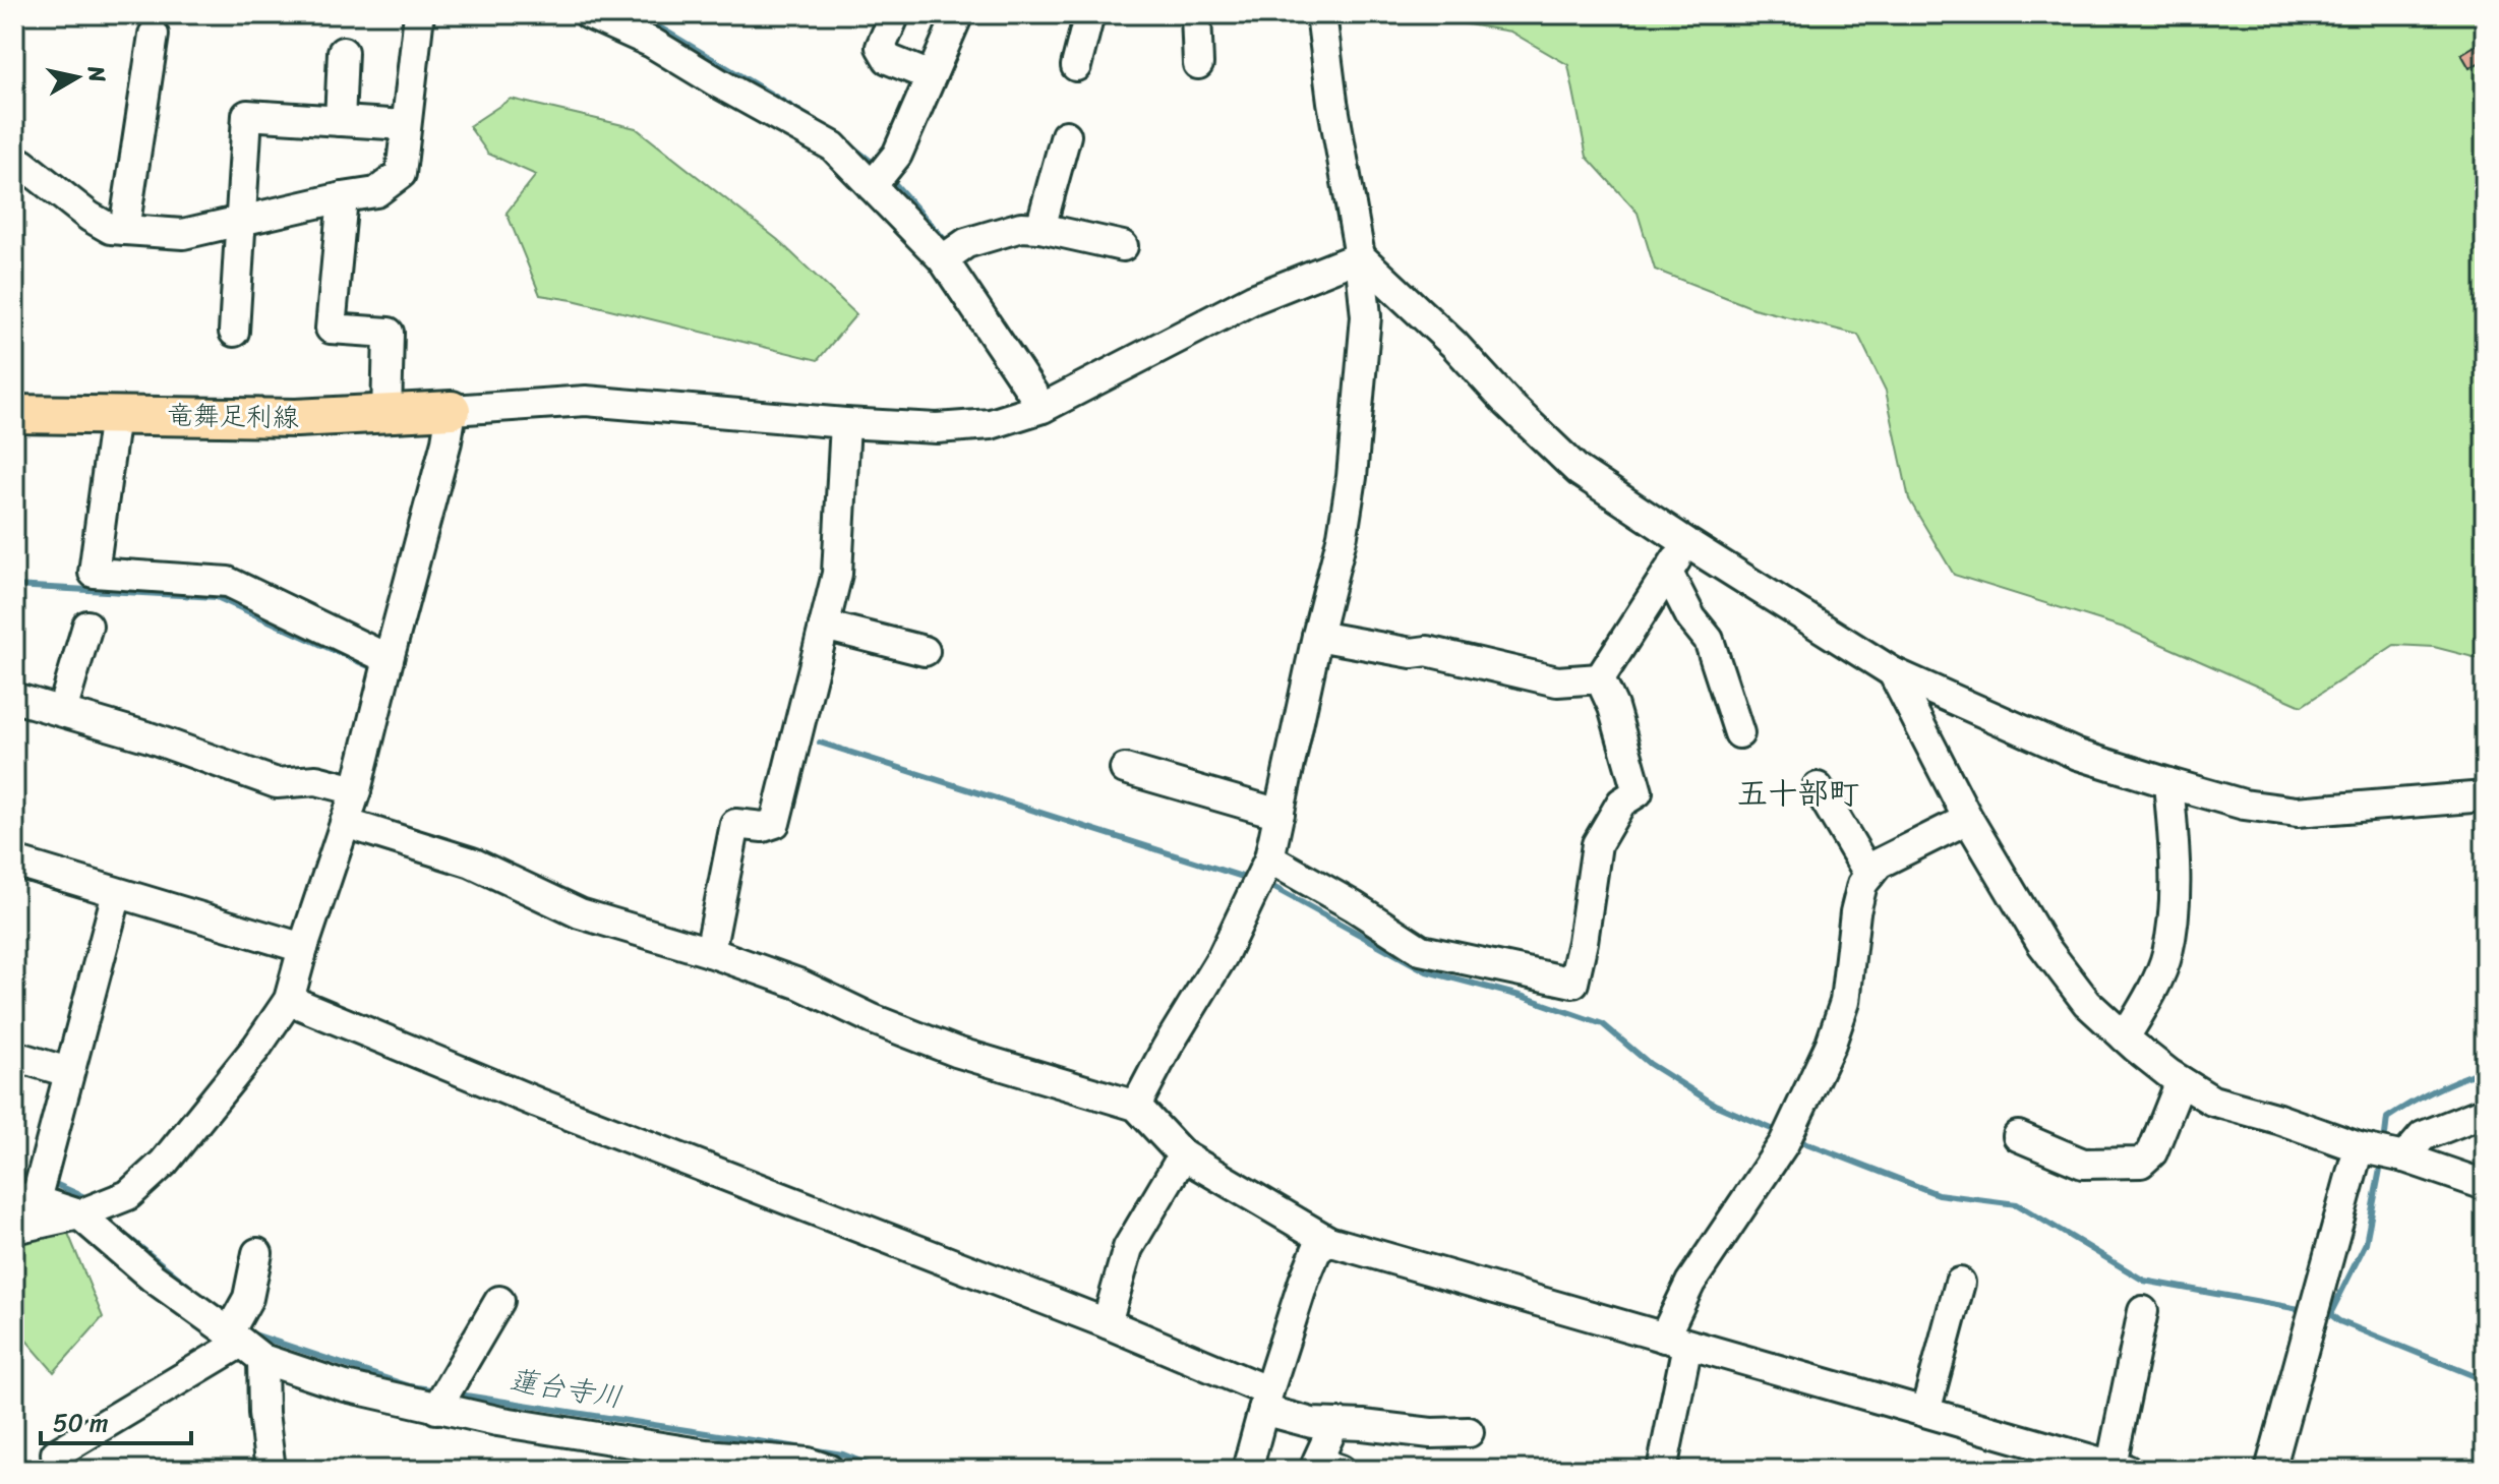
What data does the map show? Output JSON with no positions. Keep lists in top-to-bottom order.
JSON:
{
  "streets": {
    "main road": ["竜舞足利線"]
  },
  "districts": ["五十部町"],
  "water": ["蓮台寺川"],
  "scale_bar": "50 m",
  "north": "right"
}
